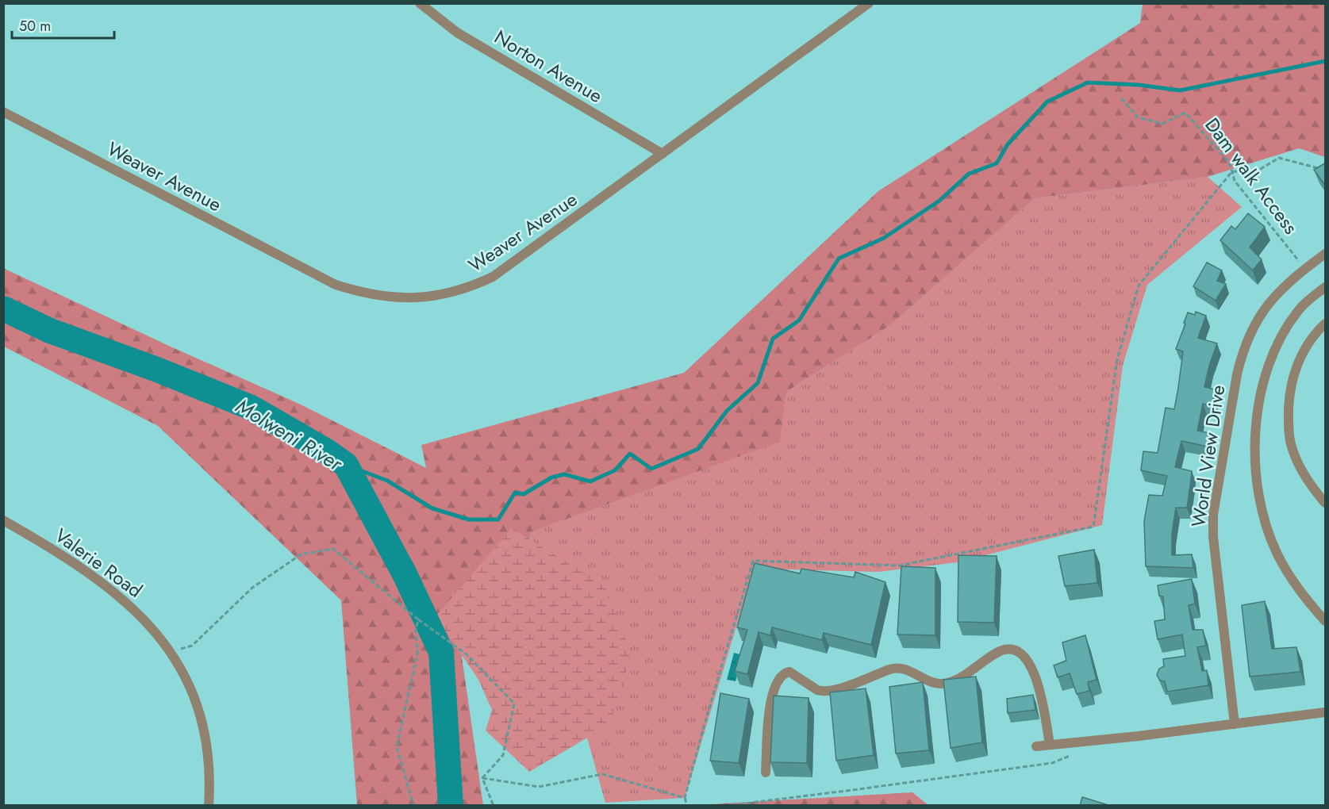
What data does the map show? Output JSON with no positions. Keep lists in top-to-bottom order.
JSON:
{
  "streets": {
    "street": [
      "Norton Avenue",
      "Weaver Avenue",
      "World View Drive",
      "Valerie Road"
    ],
    "path": ["Dam walk Access"]
  },
  "crossings": [
    ["Norton Avenue", "Weaver Avenue"],
    ["Dam walk Access", "World View Drive"]
  ],
  "water": ["Molweni River"],
  "scale_bar": "50 m"
}
